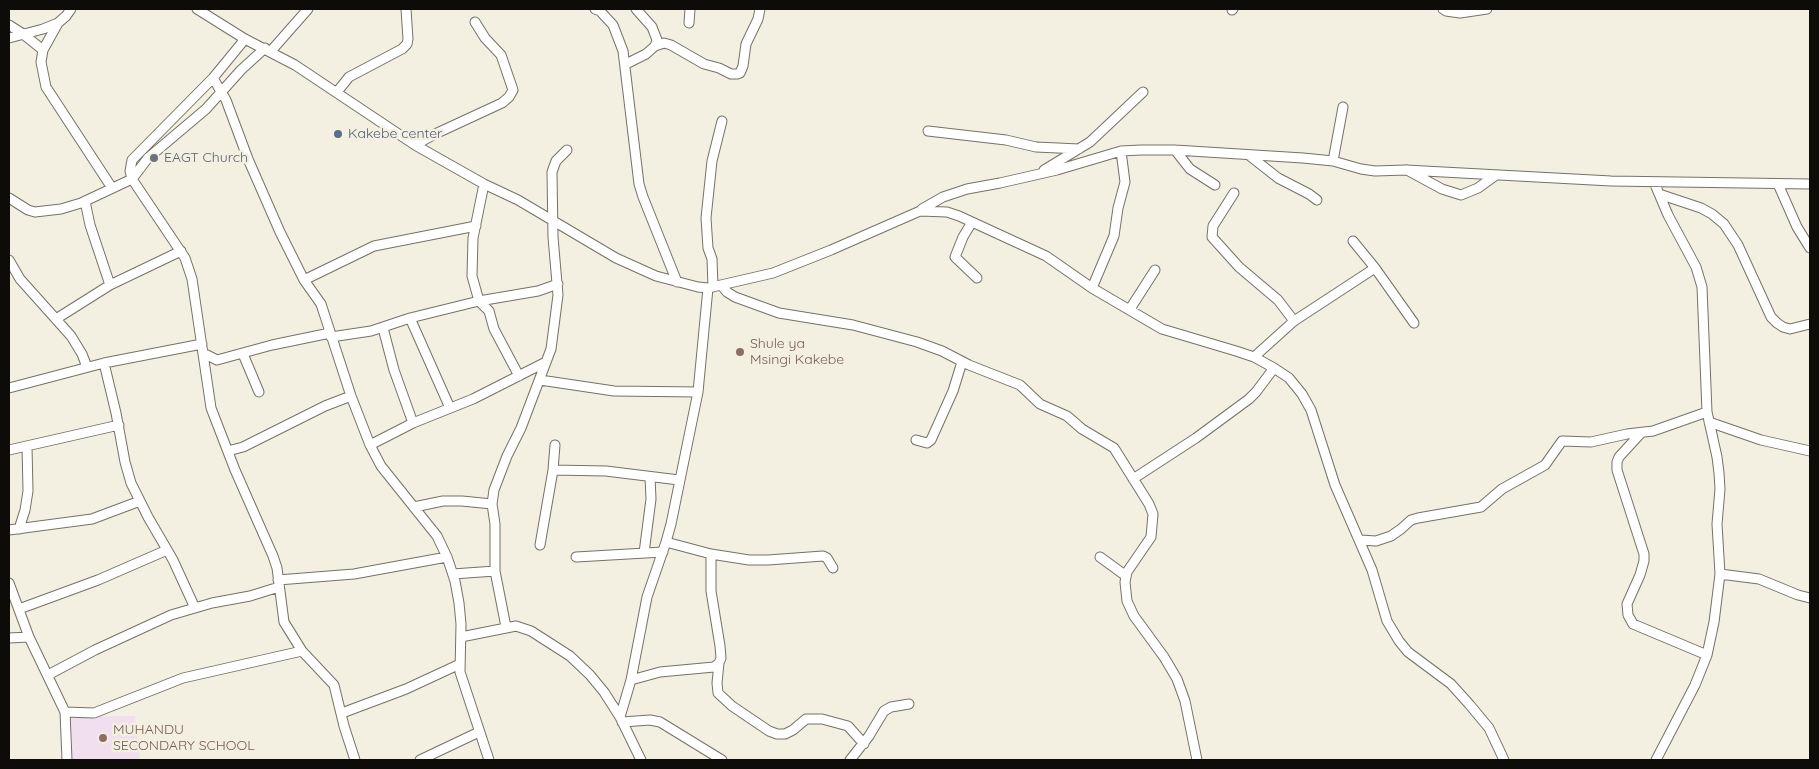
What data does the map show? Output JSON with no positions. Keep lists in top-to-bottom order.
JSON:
{
  "places": [
    "Kakebe center",
    "EAGT Church",
    "Shule ya Msingi Kakebe",
    "MUHANDU SECONDARY SCHOOL"
  ]
}
